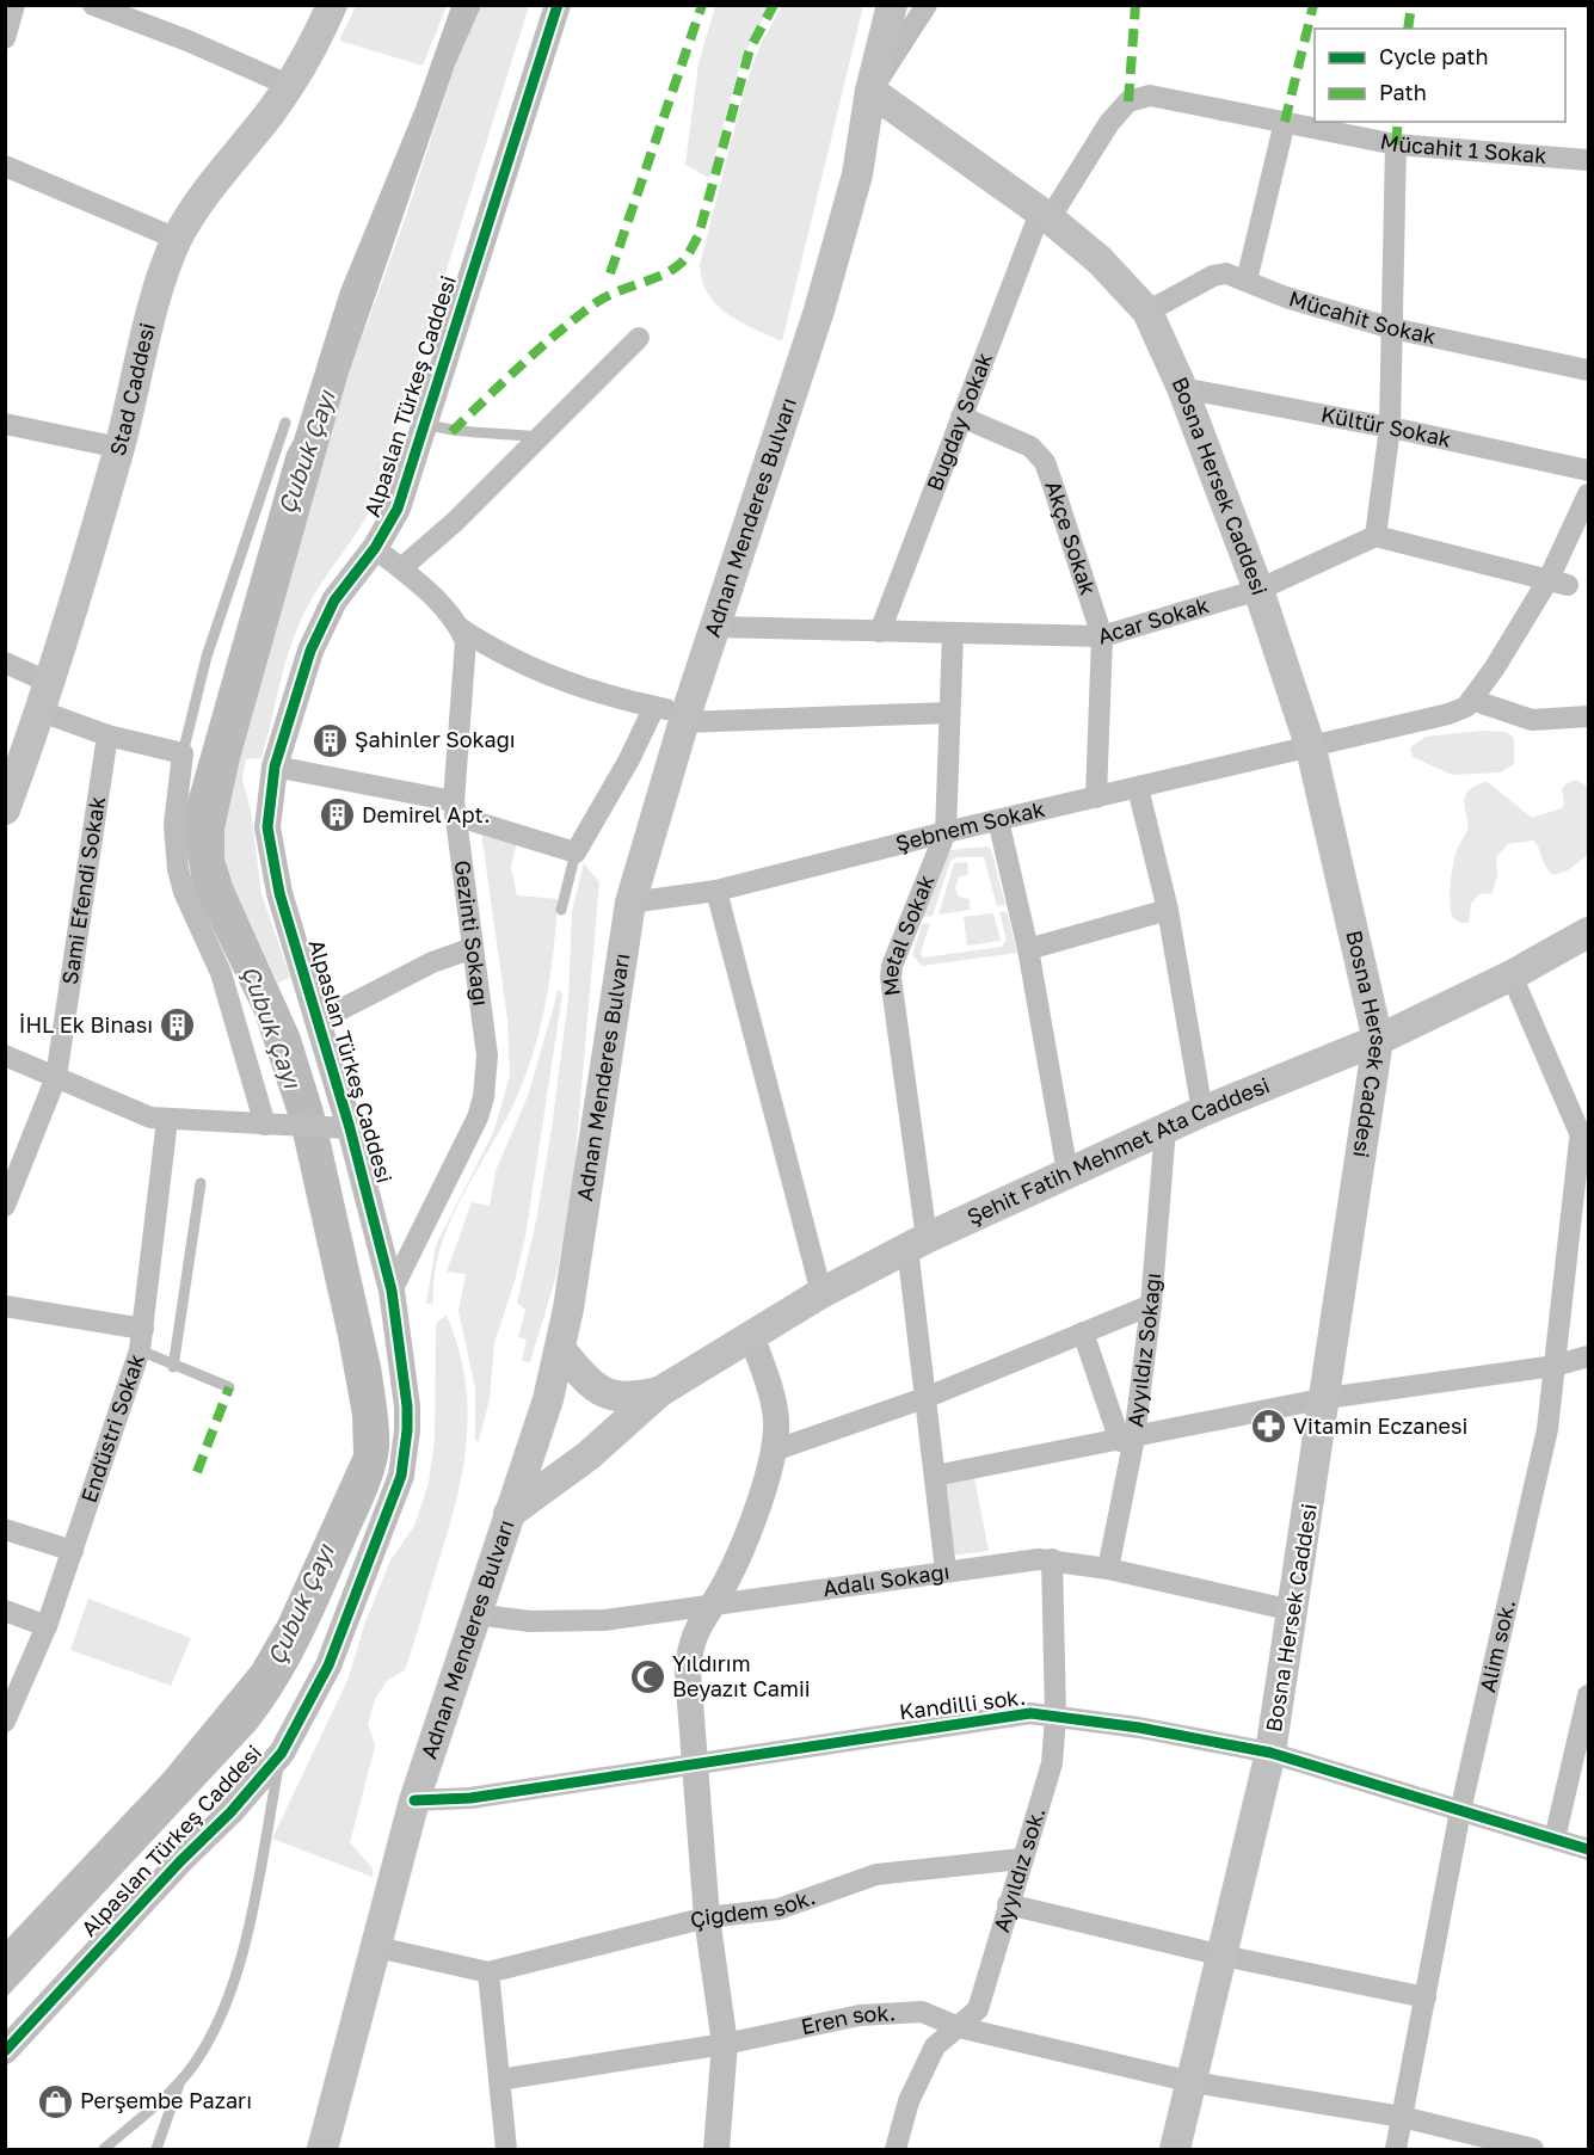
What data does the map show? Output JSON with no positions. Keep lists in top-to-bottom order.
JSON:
{
  "streets": {
    "main road": [
      "Stad Caddesi",
      "Bosna Hersek Caddesi",
      "Adnan Menderes Bulvarı",
      "Şehit Fatih Mehmet Ata Caddesi"
    ],
    "street": [
      "Mücahit 1 Sokak",
      "Mücahit Sokak",
      "Alpaslan Türkeş Caddesi",
      "Buğday Sokak",
      "Kültür Sokak",
      "Akçe Sokak",
      "Acar Sokak",
      "Şebnem Sokak",
      "Sami Efendi Sokak",
      "Gezinti Sokağı",
      "Metal Sokak",
      "Ayyıldız Sokağı",
      "Endüstri Sokak",
      "Adalı Sokağı",
      "Alim sok.",
      "Kandilli sok.",
      "Ayyıldız sok.",
      "Çiğdem sok.",
      "Eren sok."
    ]
  },
  "crossings": [
    ["Mücahit 1 Sokak", "Buğday Sokak"],
    ["Mücahit Sokak", "Bosna Hersek Caddesi"],
    ["Alpaslan Türkeş Caddesi", "Gezinti Sokağı"],
    ["Buğday Sokak", "Bosna Hersek Caddesi"],
    ["Buğday Sokak", "Akçe Sokak"],
    ["Buğday Sokak", "Acar Sokak"],
    ["Kültür Sokak", "Bosna Hersek Caddesi"],
    ["Bosna Hersek Caddesi", "Adnan Menderes Bulvarı"],
    ["Bosna Hersek Caddesi", "Acar Sokak"],
    ["Bosna Hersek Caddesi", "Şebnem Sokak"],
    ["Bosna Hersek Caddesi", "Şehit Fatih Mehmet Ata Caddesi"],
    ["Bosna Hersek Caddesi", "Adalı Sokağı"],
    ["Bosna Hersek Caddesi", "Kandilli sok."],
    ["Bosna Hersek Caddesi", "Eren sok."],
    ["Adnan Menderes Bulvarı", "Acar Sokak"],
    ["Adnan Menderes Bulvarı", "Şebnem Sokak"],
    ["Adnan Menderes Bulvarı", "Şehit Fatih Mehmet Ata Caddesi"],
    ["Adnan Menderes Bulvarı", "Adalı Sokağı"],
    ["Adnan Menderes Bulvarı", "Kandilli sok."],
    ["Akçe Sokak", "Acar Sokak"],
    ["Akçe Sokak", "Şebnem Sokak"],
    ["Acar Sokak", "Metal Sokak"],
    ["Şebnem Sokak", "Metal Sokak"],
    ["Metal Sokak", "Şehit Fatih Mehmet Ata Caddesi"],
    ["Metal Sokak", "Adalı Sokağı"],
    ["Şehit Fatih Mehmet Ata Caddesi", "Ayyıldız Sokağı"],
    ["Ayyıldız Sokağı", "Adalı Sokağı"],
    ["Adalı Sokağı", "Ayyıldız sok."],
    ["Alim sok.", "Kandilli sok."],
    ["Alim sok.", "Eren sok."],
    ["Kandilli sok.", "Ayyıldız sok."],
    ["Ayyıldız sok.", "Çiğdem sok."],
    ["Ayyıldız sok.", "Eren sok."]
  ],
  "water": ["Çubuk Çayı"],
  "places": {
    "building": ["Şahinler Sokağı", "Demirel Apt.", "İHL Ek Binası"],
    "pharmacy": ["Vitamin Eczanesi"],
    "mosque": ["Yıldırım Beyazıt Camii"],
    "shop": ["Perşembe Pazarı"]
  },
  "legend": ["Cycle path", "Path"]
}
